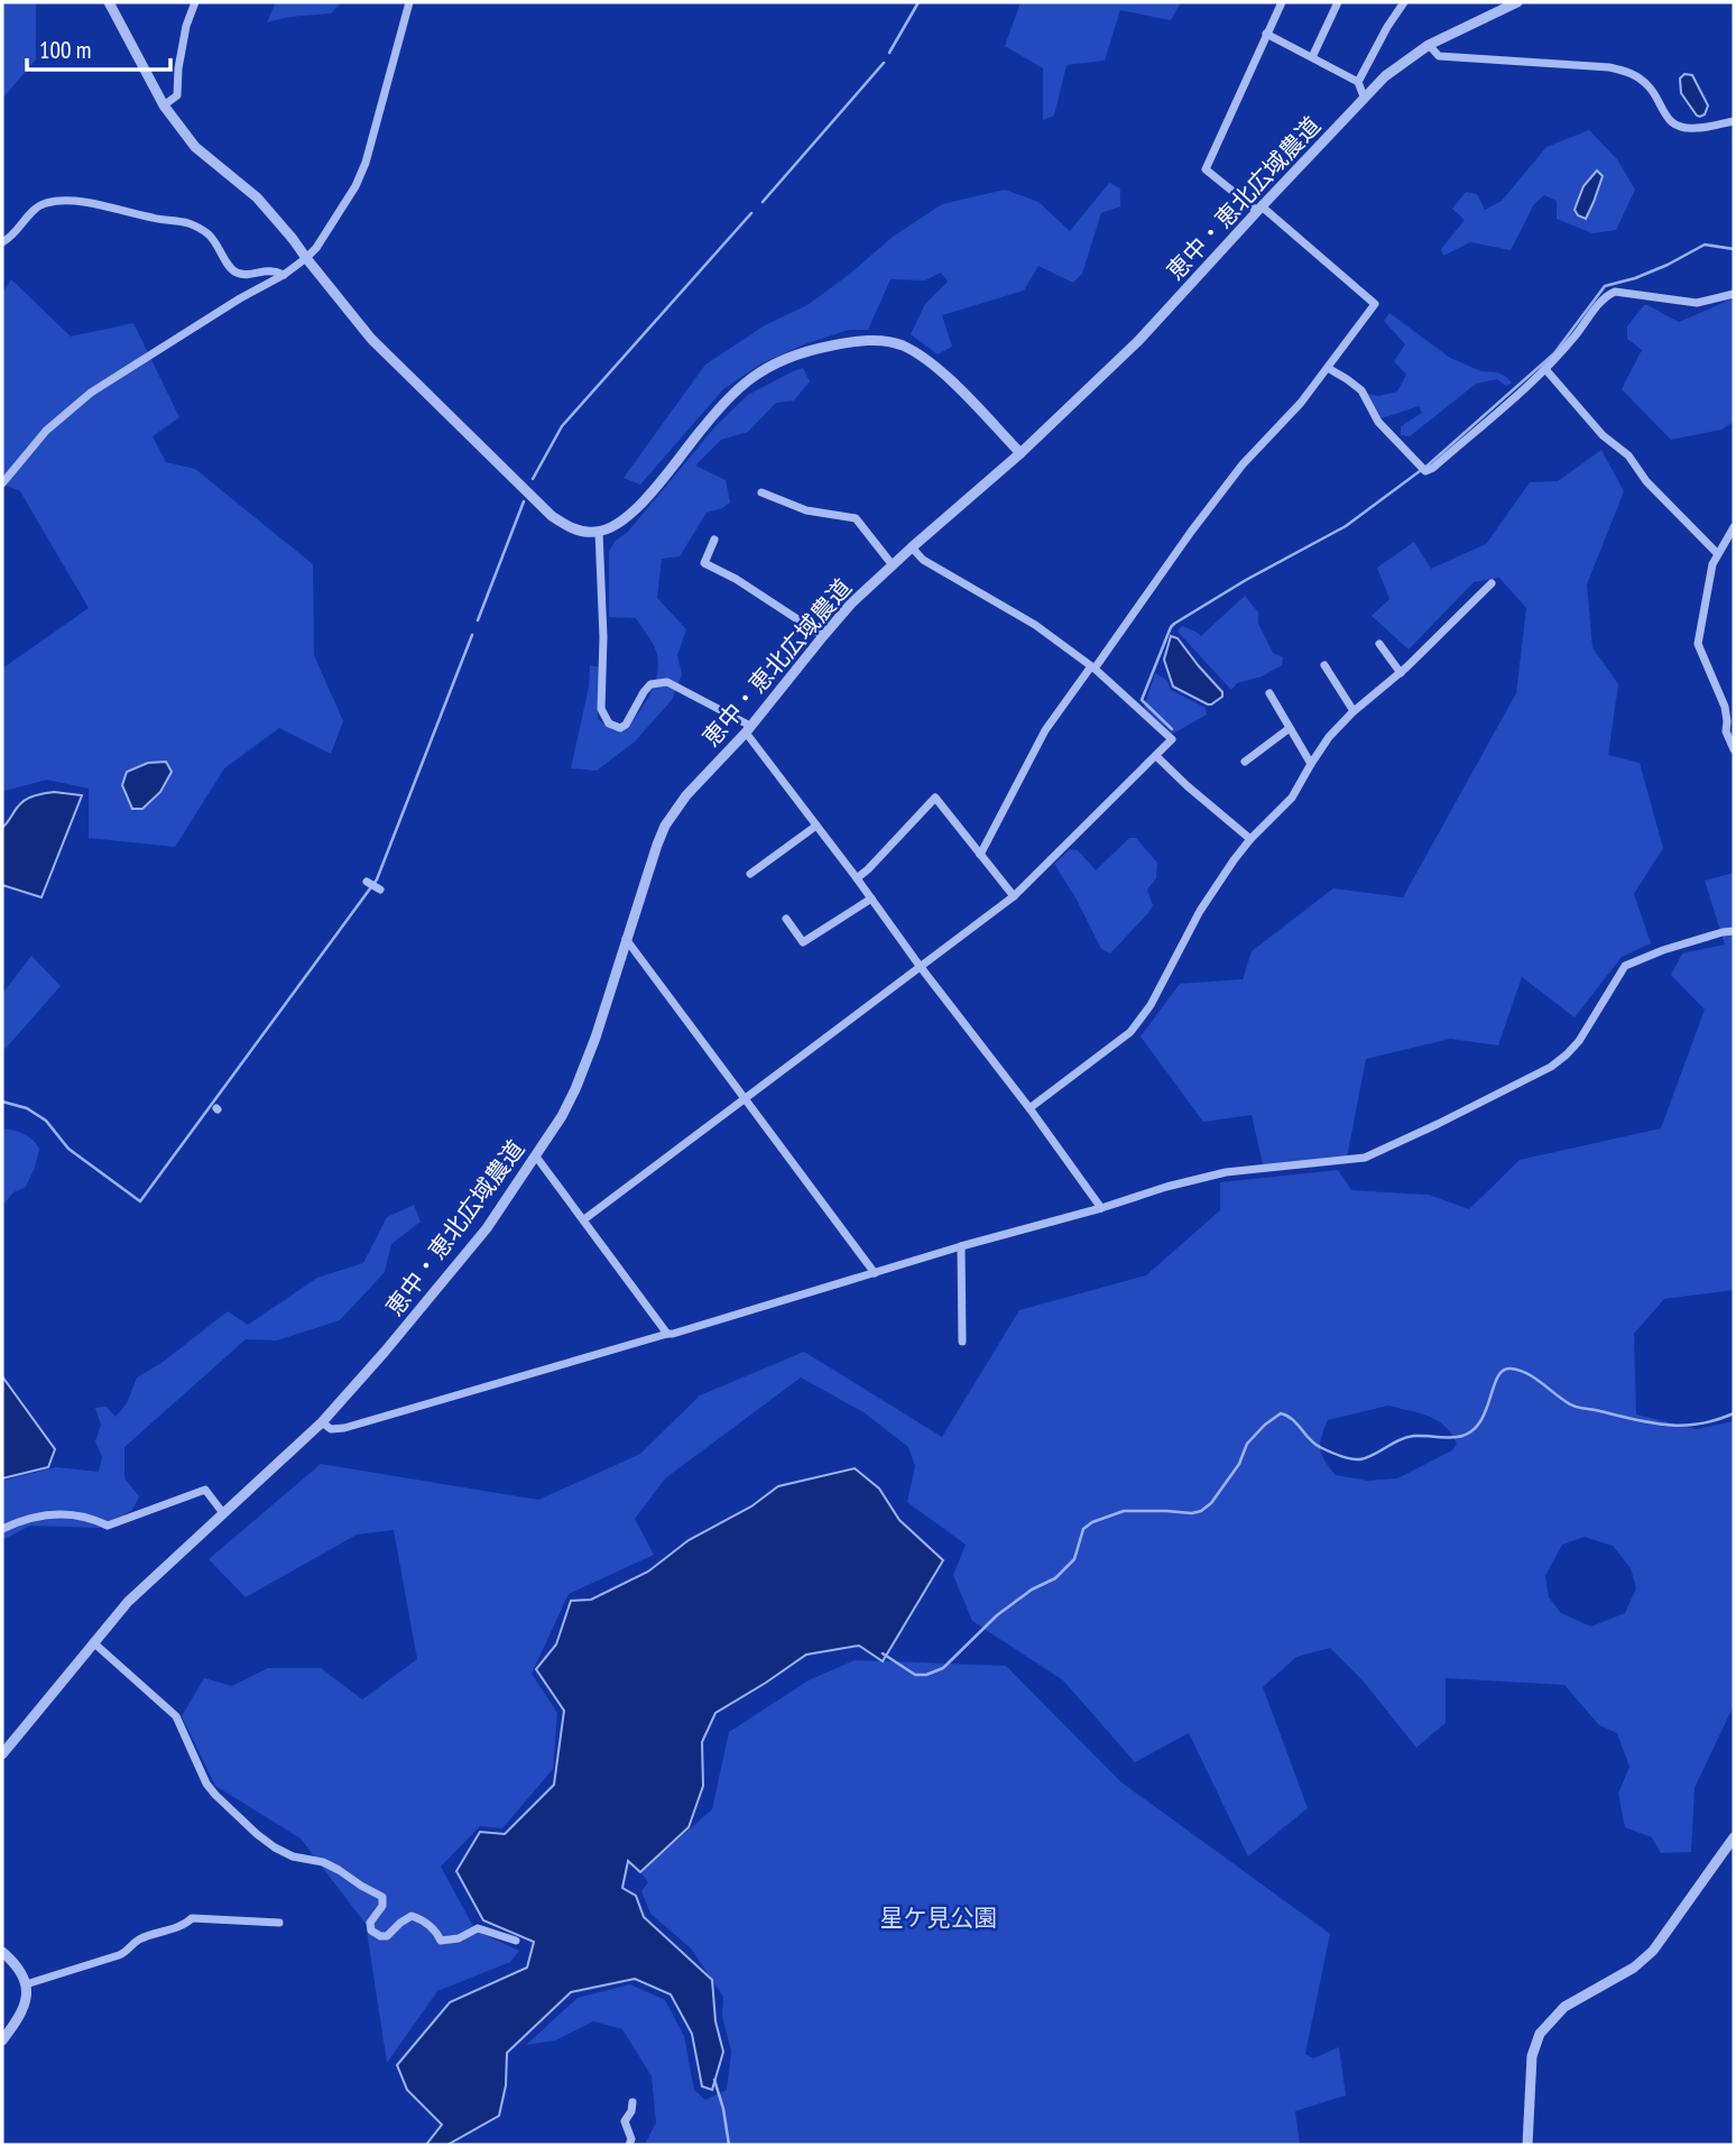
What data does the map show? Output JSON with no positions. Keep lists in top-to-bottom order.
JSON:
{
  "streets": {
    "street": ["恵中・恵北広域農道"]
  },
  "parks": ["星ケ見公園"],
  "scale_bar": "100 m"
}
